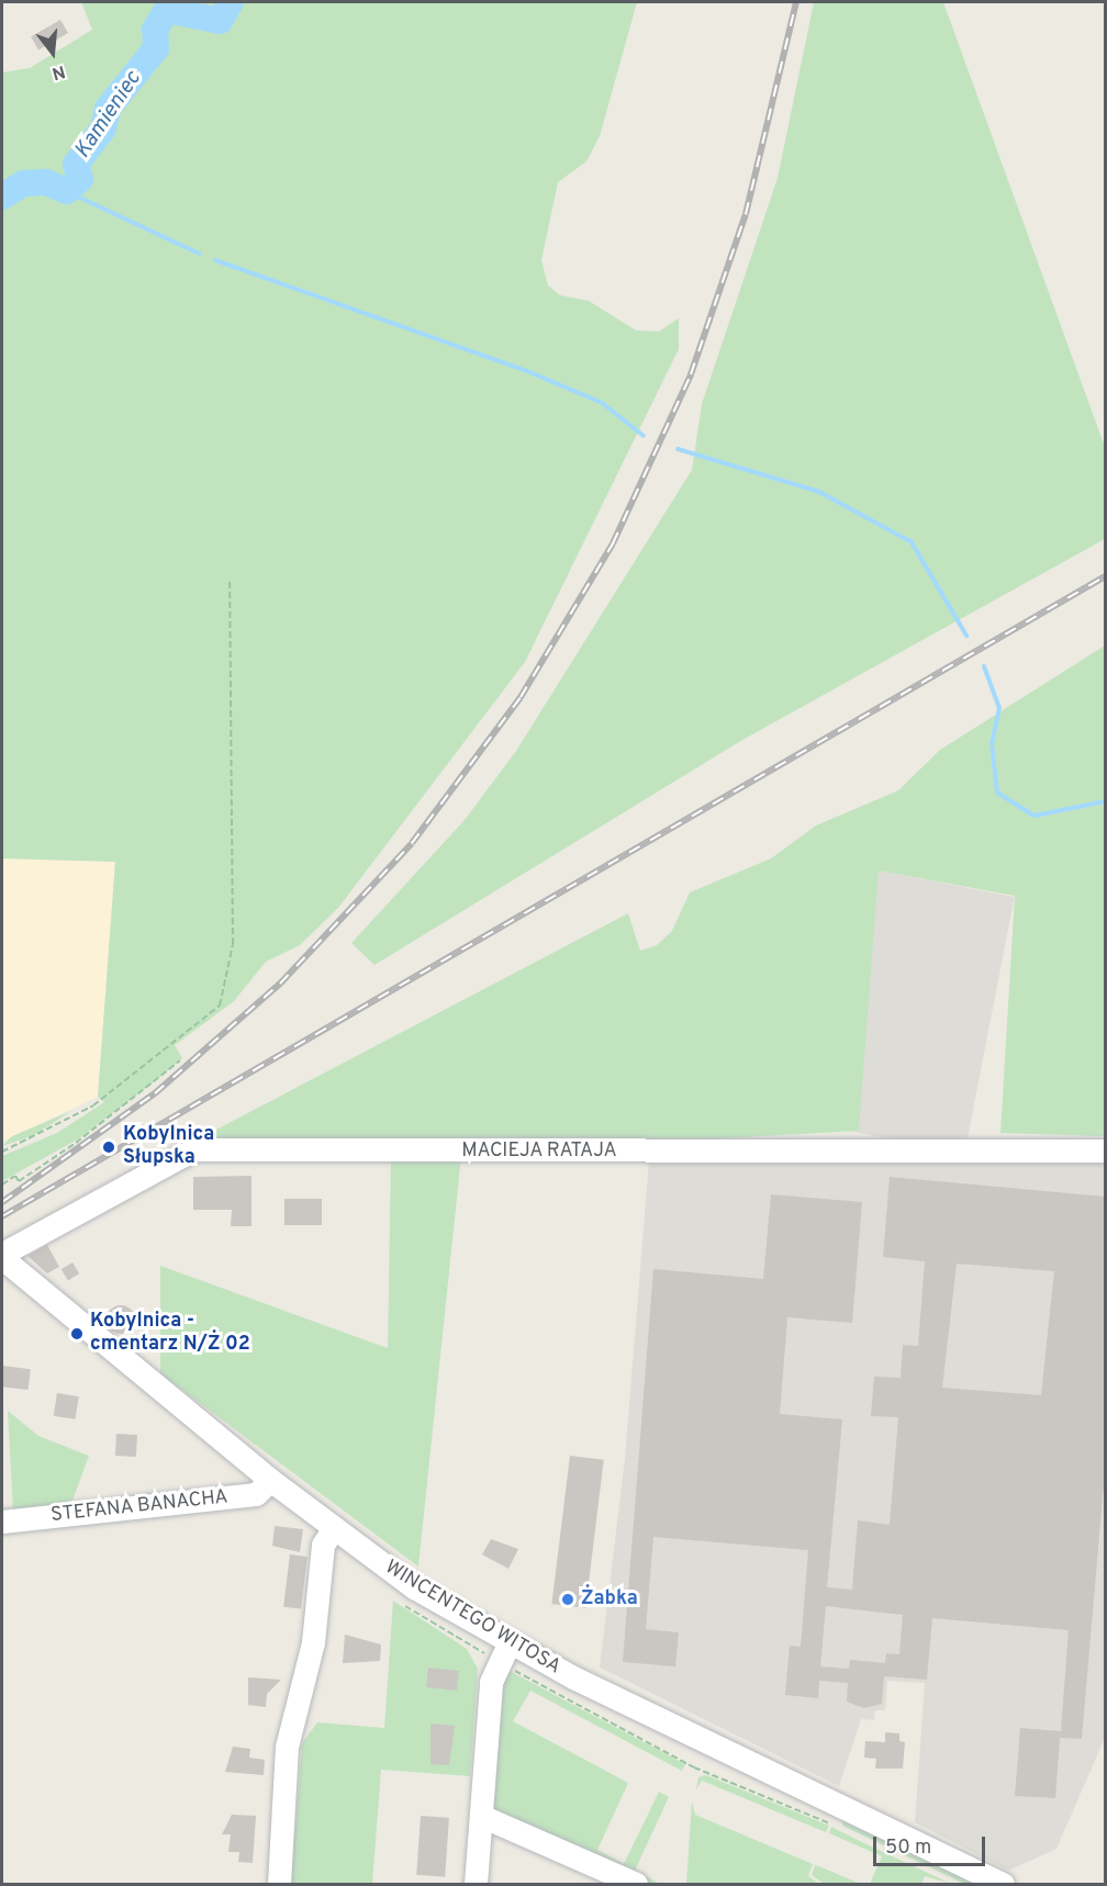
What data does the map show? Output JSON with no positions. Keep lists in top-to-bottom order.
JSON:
{
  "streets": {
    "street": ["MACIEJA RATAJA", "STEFANA BANACHA", "WINCENTEGO WITOSA"]
  },
  "crossings": [
    ["MACIEJA RATAJA", "WINCENTEGO WITOSA"],
    ["STEFANA BANACHA", "WINCENTEGO WITOSA"]
  ],
  "water": ["Kamieniec"],
  "places": ["Kobylnica Słupska", "Kobylnica - cmentarz N/Ż 02", "Żabka"],
  "scale_bar": "50 m",
  "north": "bottom"
}
